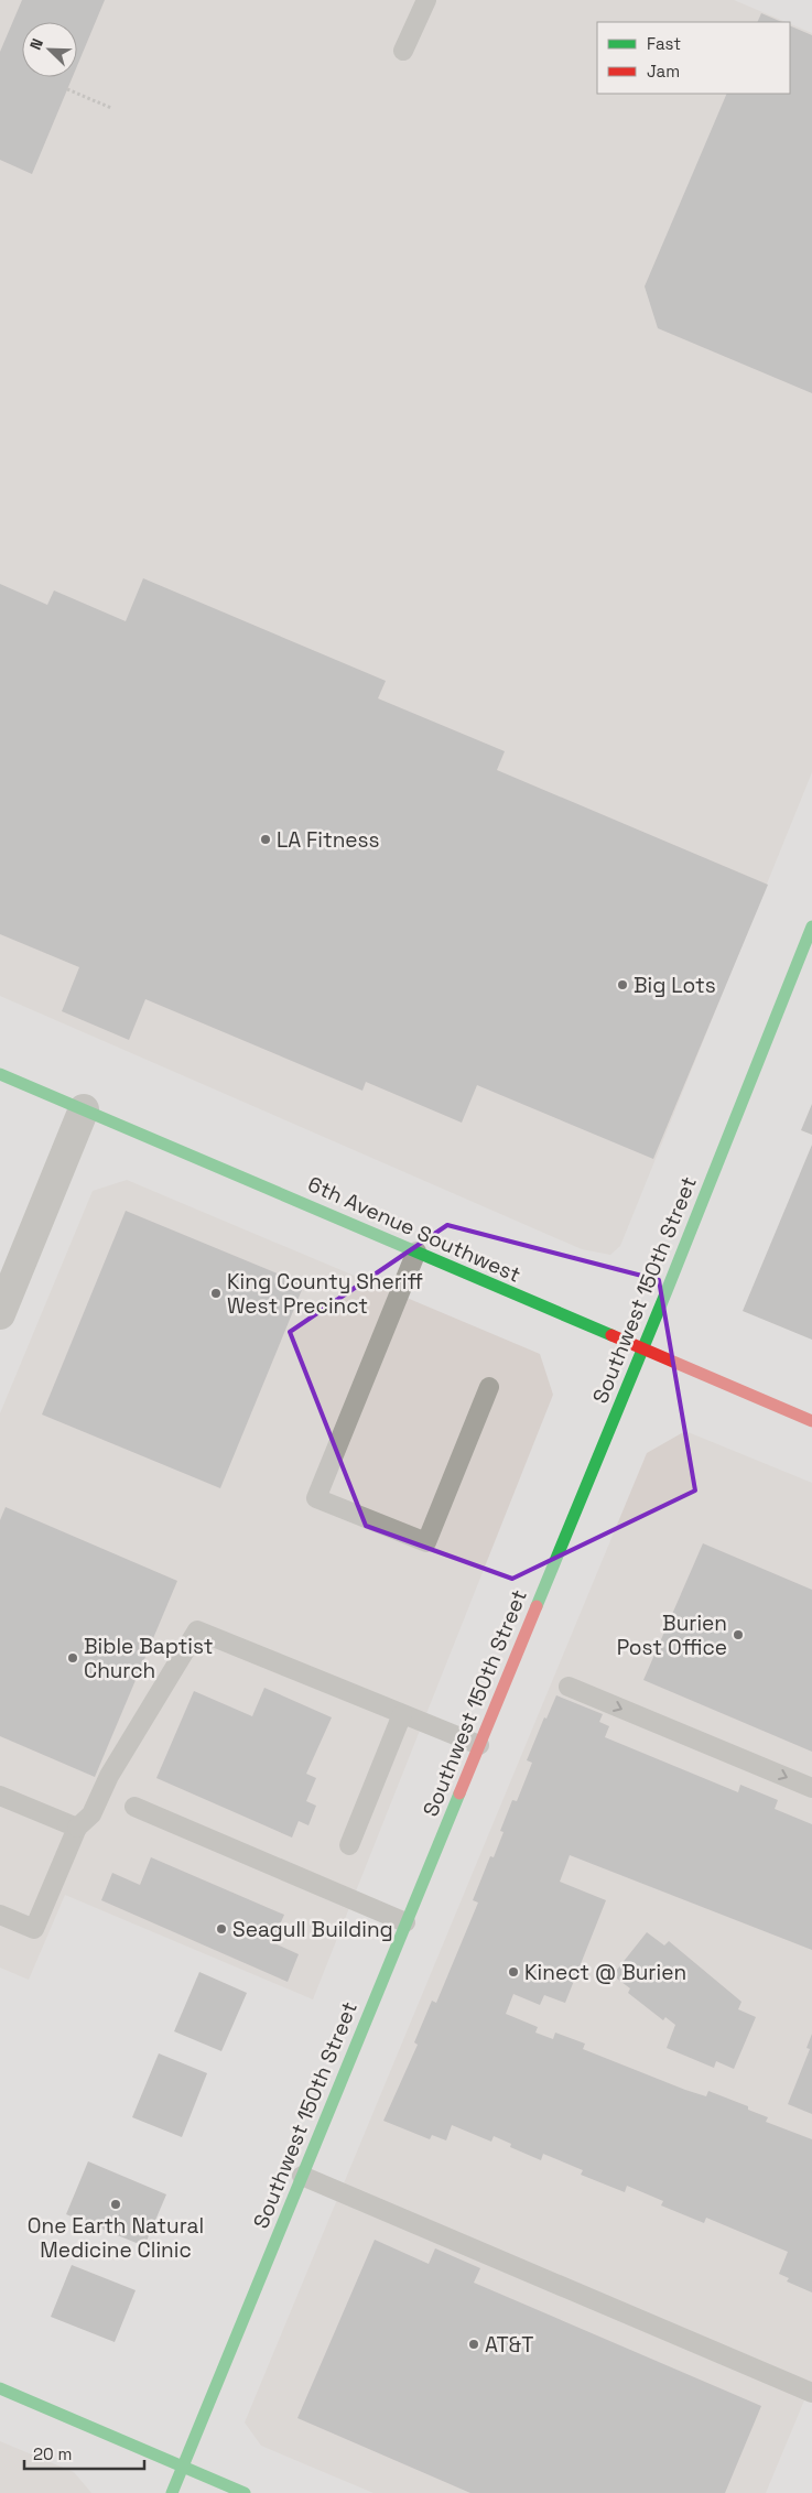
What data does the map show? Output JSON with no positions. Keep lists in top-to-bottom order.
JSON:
{
  "streets": {
    "street": ["6th Avenue Southwest", "Southwest 150th Street"]
  },
  "crossings": [
    ["6th Avenue Southwest", "Southwest 150th Street"]
  ],
  "places": [
    "LA Fitness",
    "Big Lots",
    "King County Sheriff West Precinct",
    "Burien Post Office",
    "Bible Baptist Church",
    "Seagull Building",
    "Kinect @ Burien",
    "One Earth Natural Medicine Clinic",
    "AT&T"
  ],
  "legend": ["Fast", "Jam"],
  "scale_bar": "20 m",
  "north": "top left"
}
